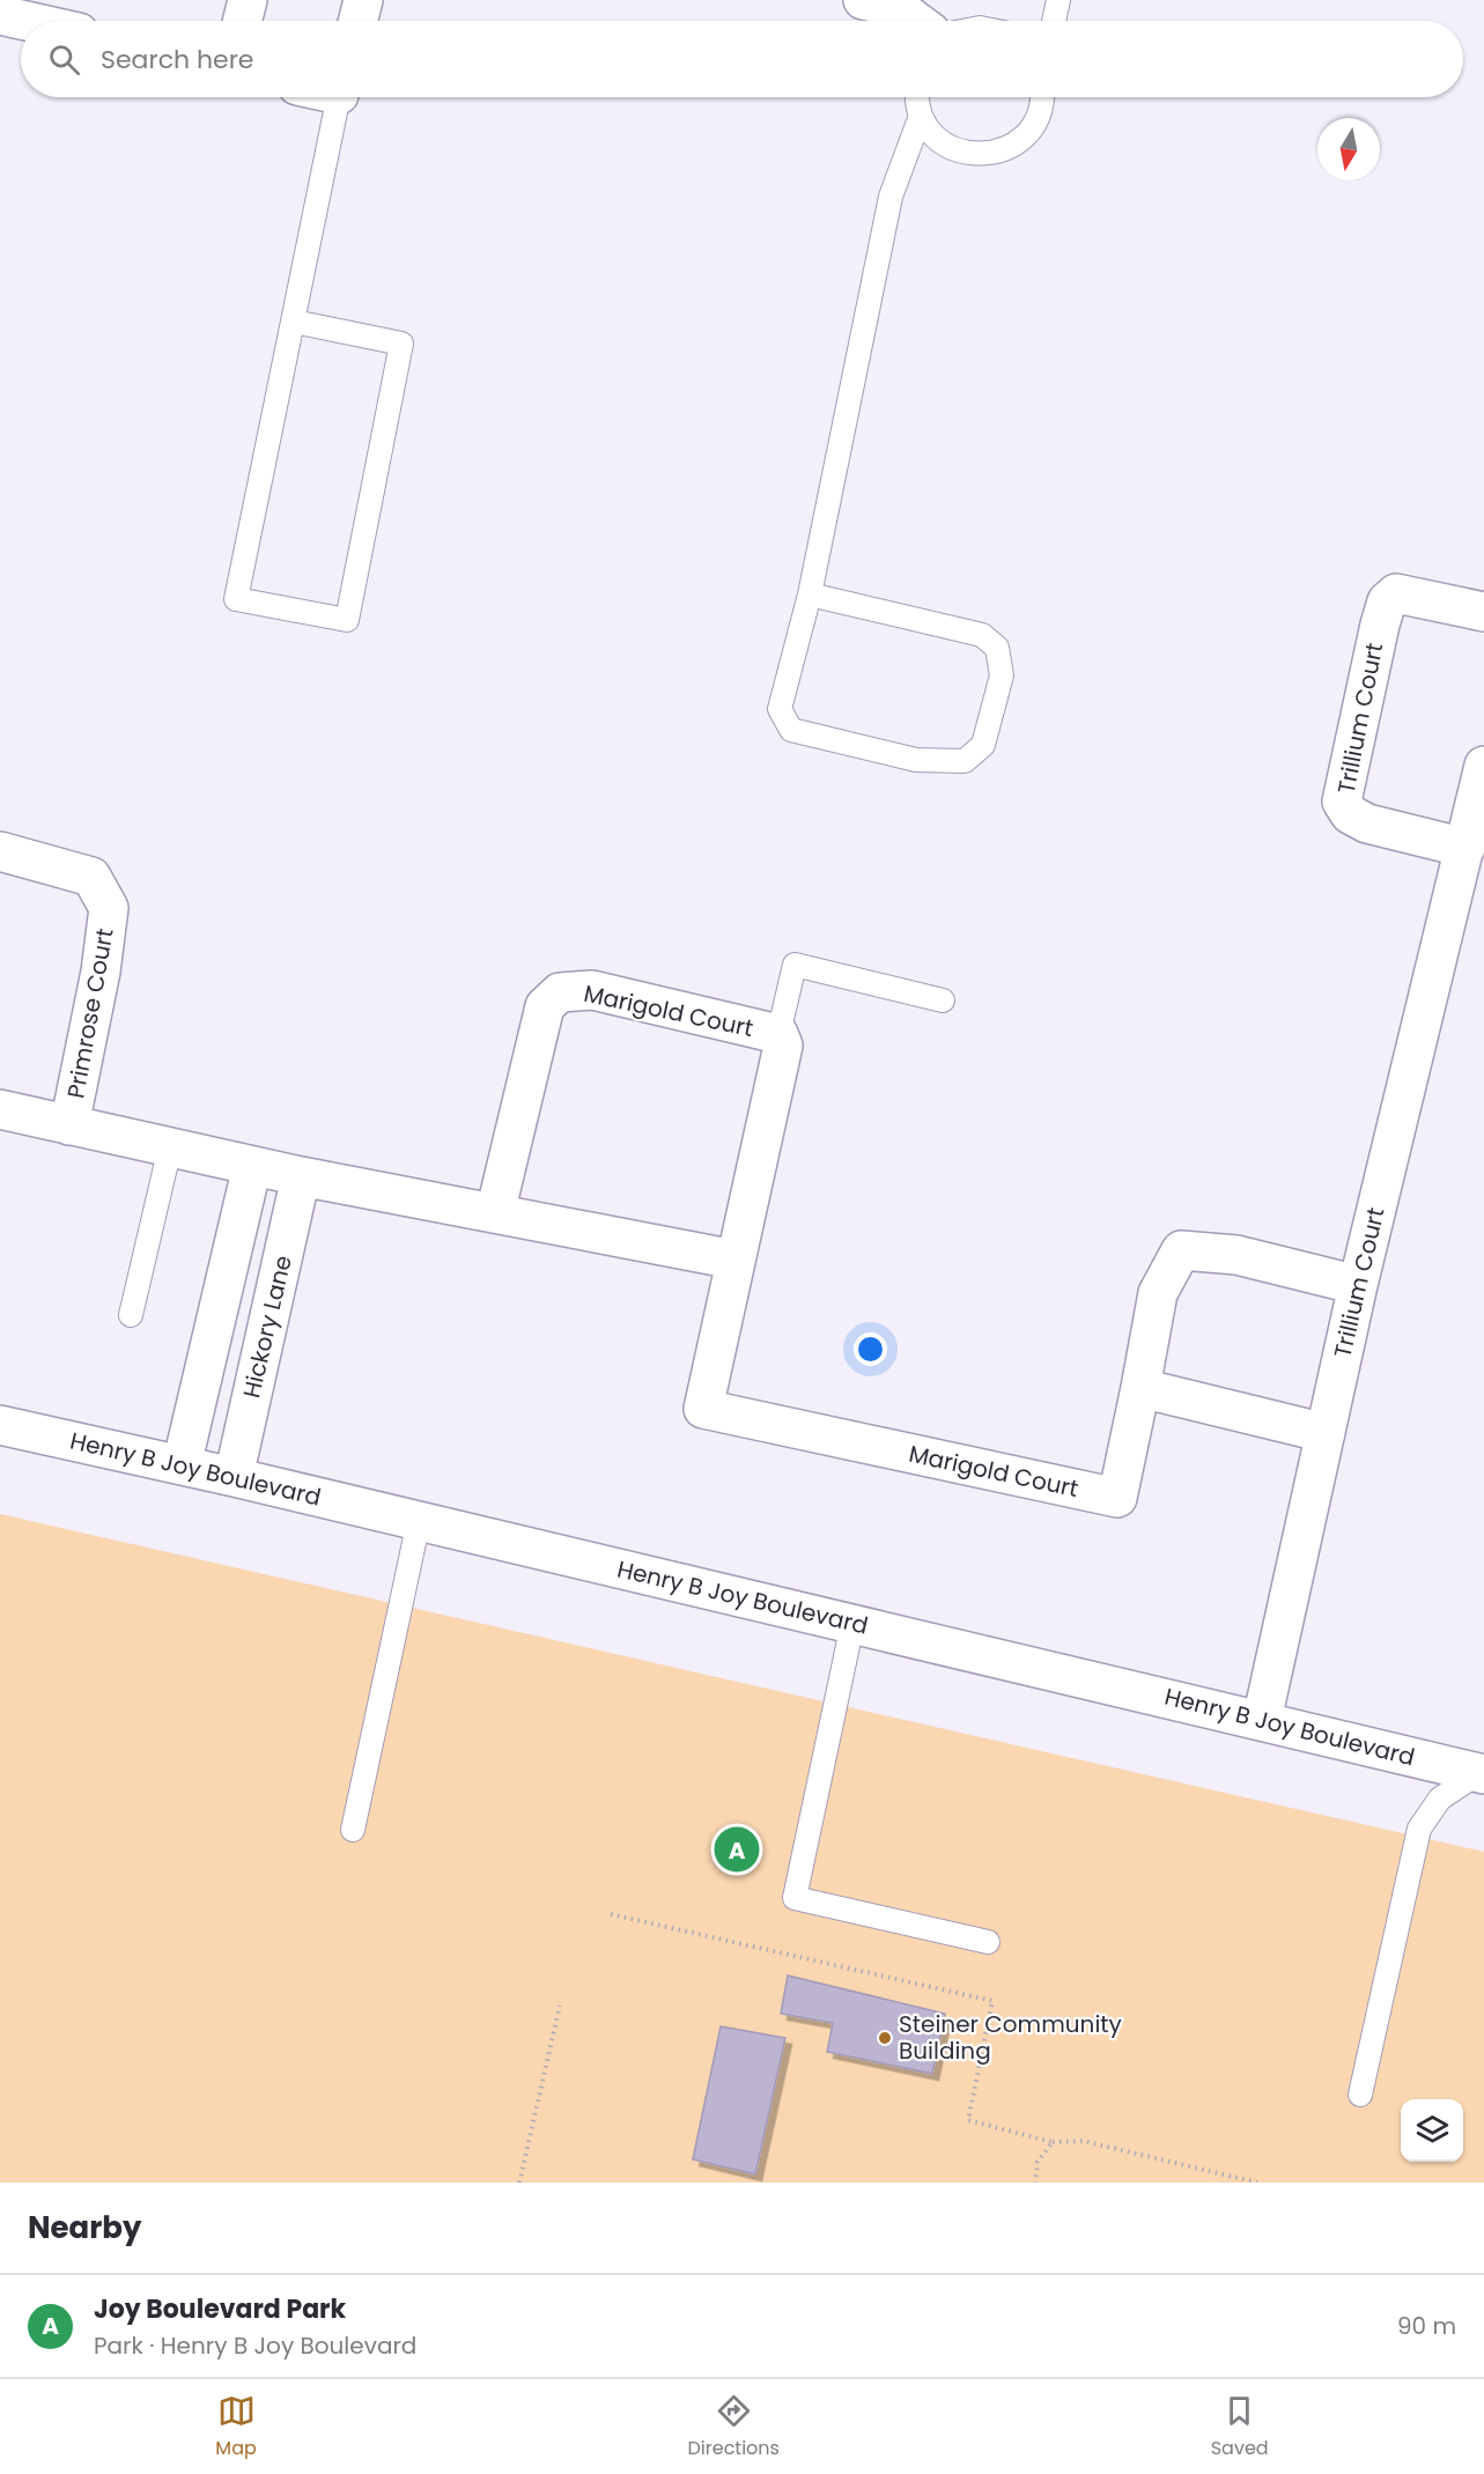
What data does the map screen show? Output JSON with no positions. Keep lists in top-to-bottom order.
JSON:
{
  "streets": {
    "street": [
      "Trillium Court",
      "Marigold Court",
      "Primrose Court",
      "Hickory Lane",
      "Henry B Joy Boulevard"
    ]
  },
  "crossings": [
    ["Trillium Court", "Marigold Court"],
    ["Trillium Court", "Henry B Joy Boulevard"],
    ["Primrose Court", "Hickory Lane"],
    ["Hickory Lane", "Henry B Joy Boulevard"]
  ],
  "places": ["Steiner Community Building"],
  "north": "bottom",
  "page": {
    "search": "Search here",
    "pins": "A",
    "heading": "Nearby",
    "list": [
      {
        "mark": "A",
        "name": "Joy Boulevard Park",
        "note": "Park · Henry B Joy Boulevard",
        "value": "90 m"
      }
    ],
    "nav": ["Map", "Directions", "Saved"]
  }
}
